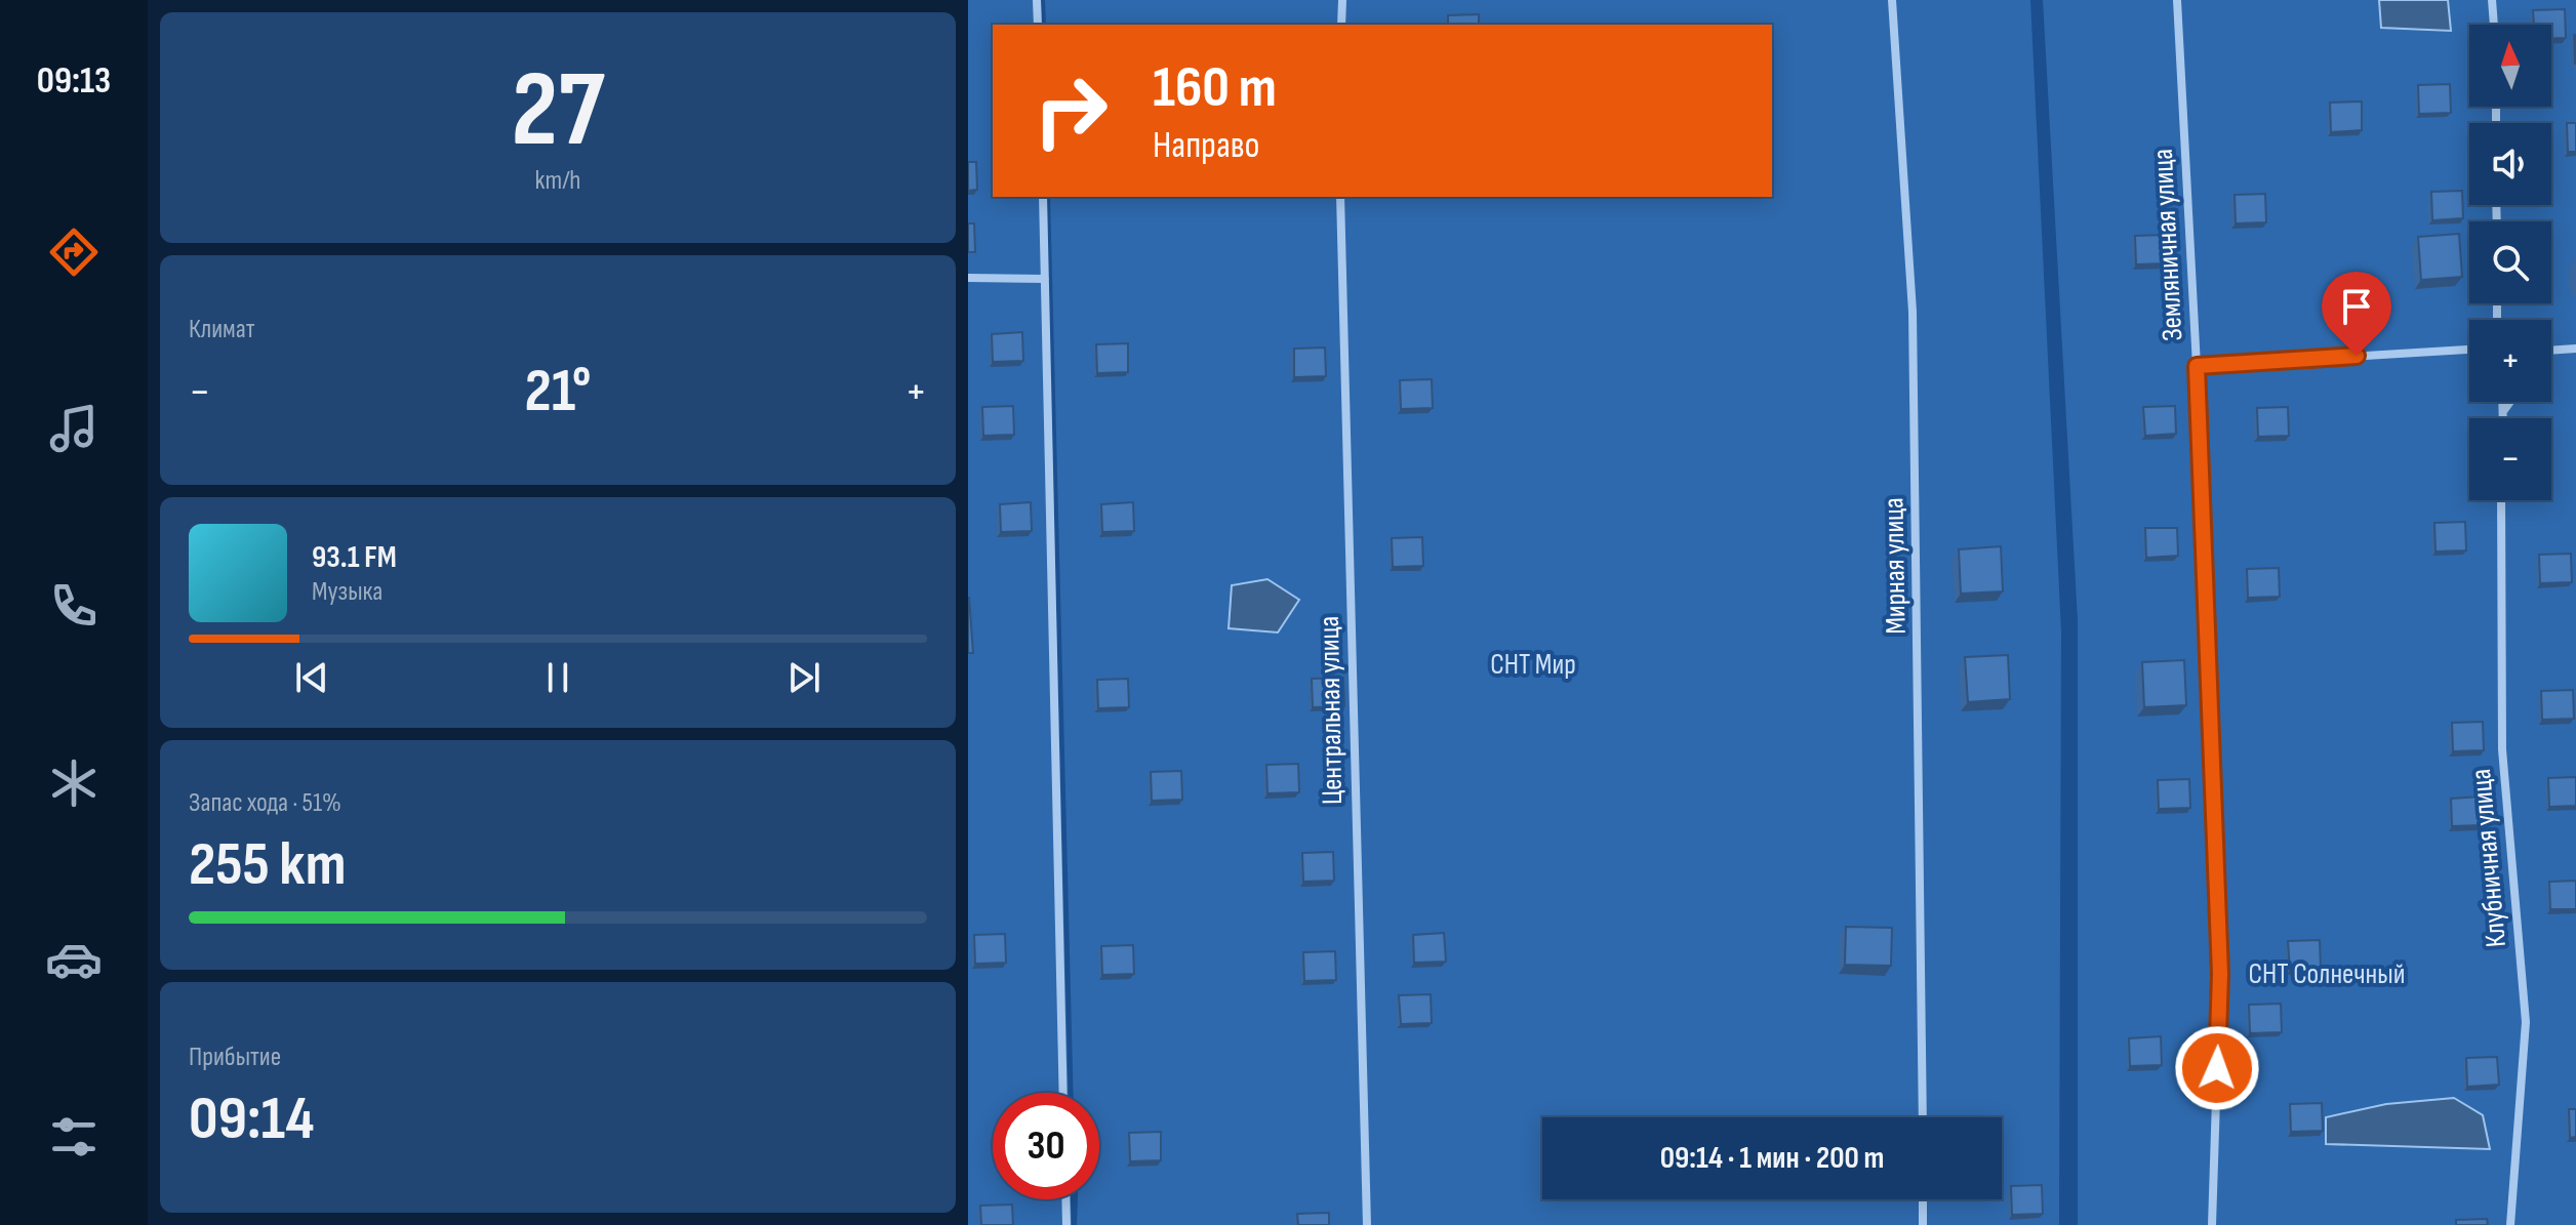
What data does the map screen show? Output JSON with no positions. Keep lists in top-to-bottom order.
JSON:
{
  "streets": {
    "street": [
      "Земляничная улица",
      "Мирная улица",
      "Центральная улица",
      "Клубничная улица"
    ]
  },
  "parks": ["СНТ Мир", "СНТ Солнечный"],
  "north": "top",
  "page": {
    "tabs": "09:13",
    "tile": [
      ["27", "km/h"],
      "Климат",
      ["Запас хода · 51%", "255 km"],
      ["Прибытие", "09:14"]
    ],
    "map_buttons": ["+", "−"],
    "turn": ["160 m", "Направо"],
    "heat": ["−", "21°", "+"],
    "song": ["93.1 FM", "Музыка"],
    "limit": "30",
    "trip": "09:14 · 1 мин · 200 m"
  }
}
